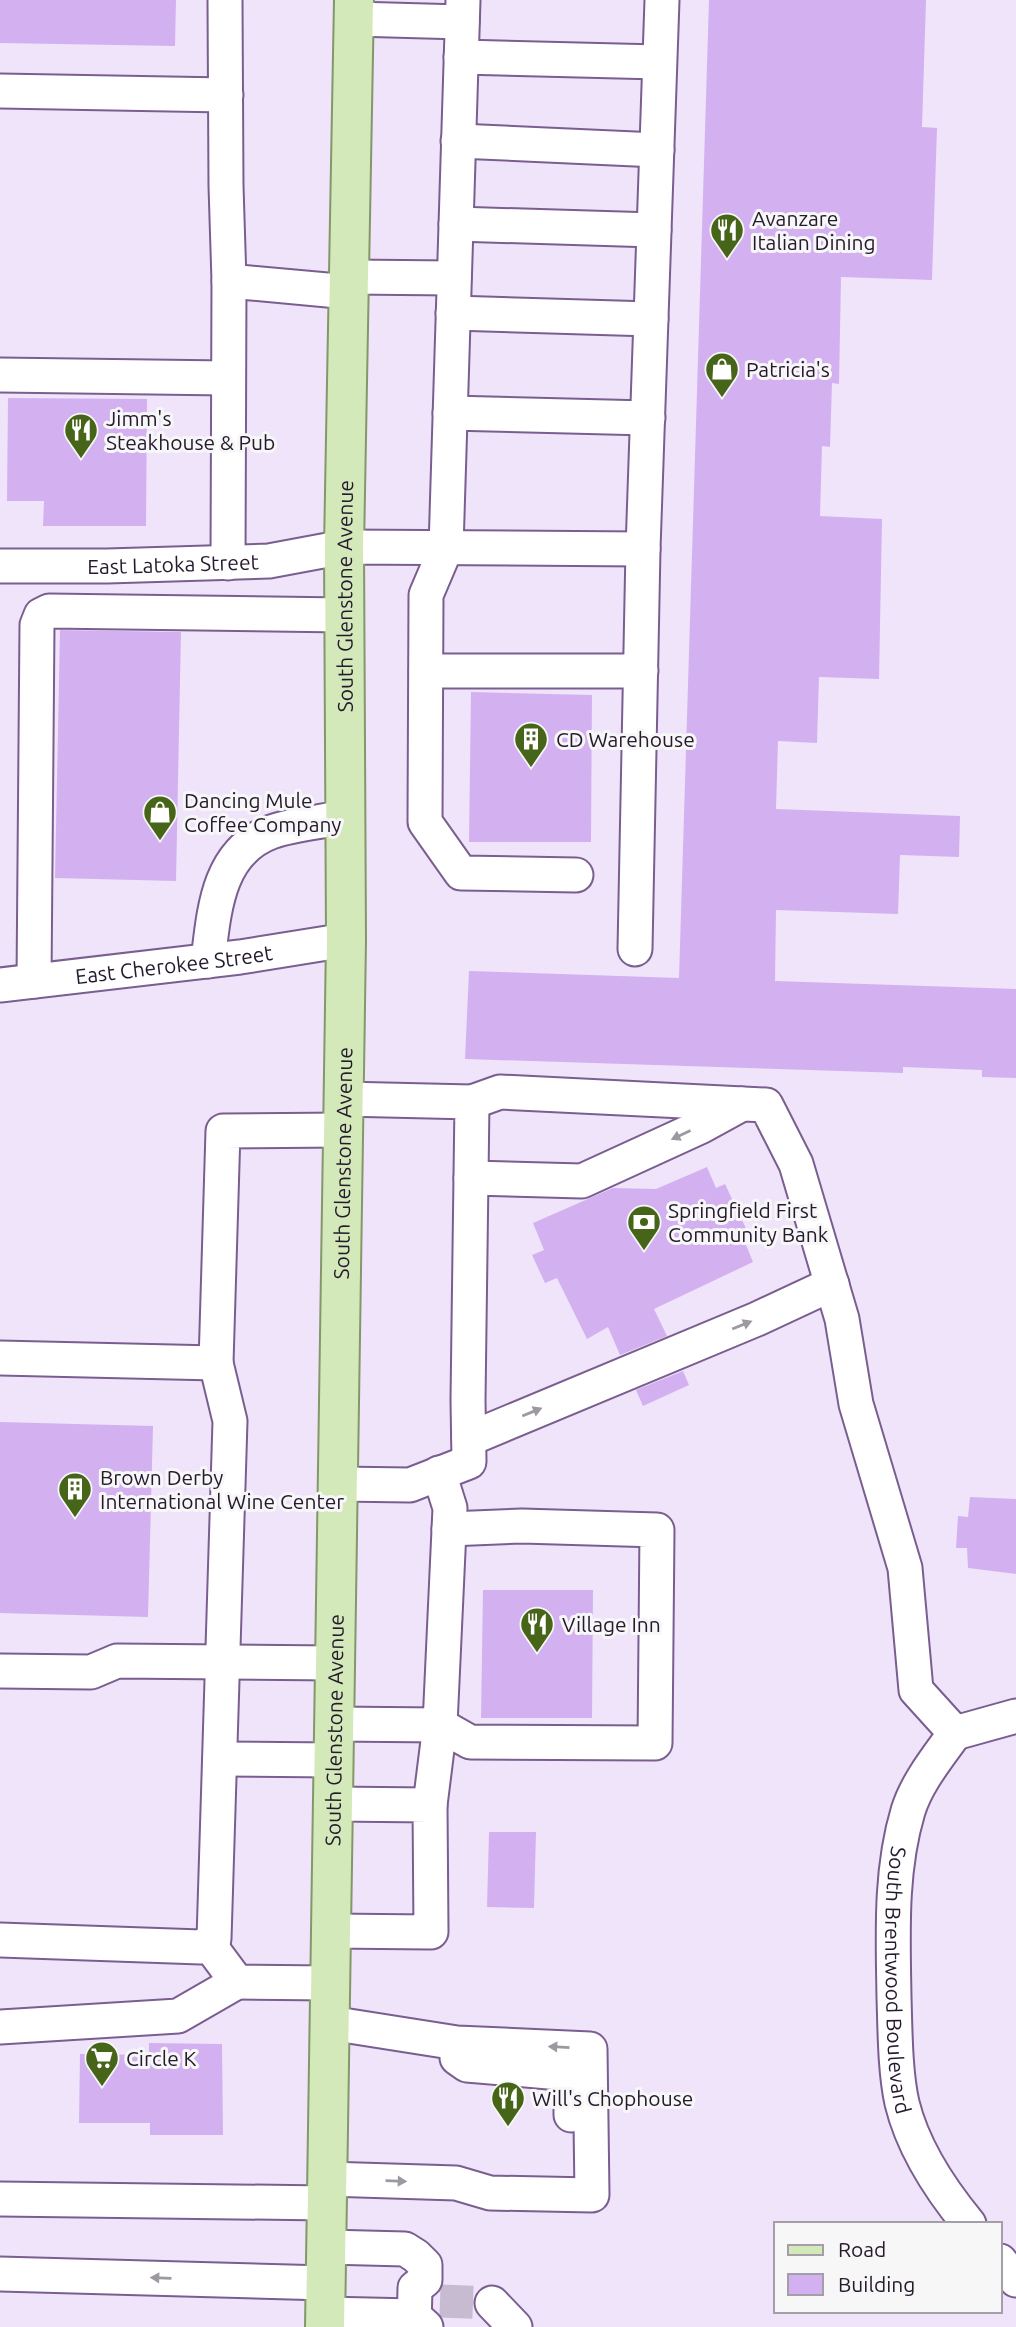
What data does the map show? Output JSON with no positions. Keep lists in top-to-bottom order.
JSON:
{
  "streets": {
    "main road": ["South Glenstone Avenue"],
    "street": ["East Latoka Street", "East Cherokee Street", "South Brentwood Boulevard"]
  },
  "crossings": [
    ["East Latoka Street", "South Glenstone Avenue"],
    ["South Glenstone Avenue", "East Cherokee Street"]
  ],
  "places": {
    "restaurant": [
      "Avanzare Italian Dining",
      "Jimm's Steakhouse & Pub",
      "Village Inn",
      "Will's Chophouse"
    ],
    "shop": ["Patricia's", "Dancing Mule Coffee Company"],
    "building": ["CD Warehouse", "Brown Derby International Wine Center"],
    "bank": ["Springfield First Community Bank"],
    "supermarket": ["Circle K"]
  },
  "legend": ["Road", "Building"]
}
